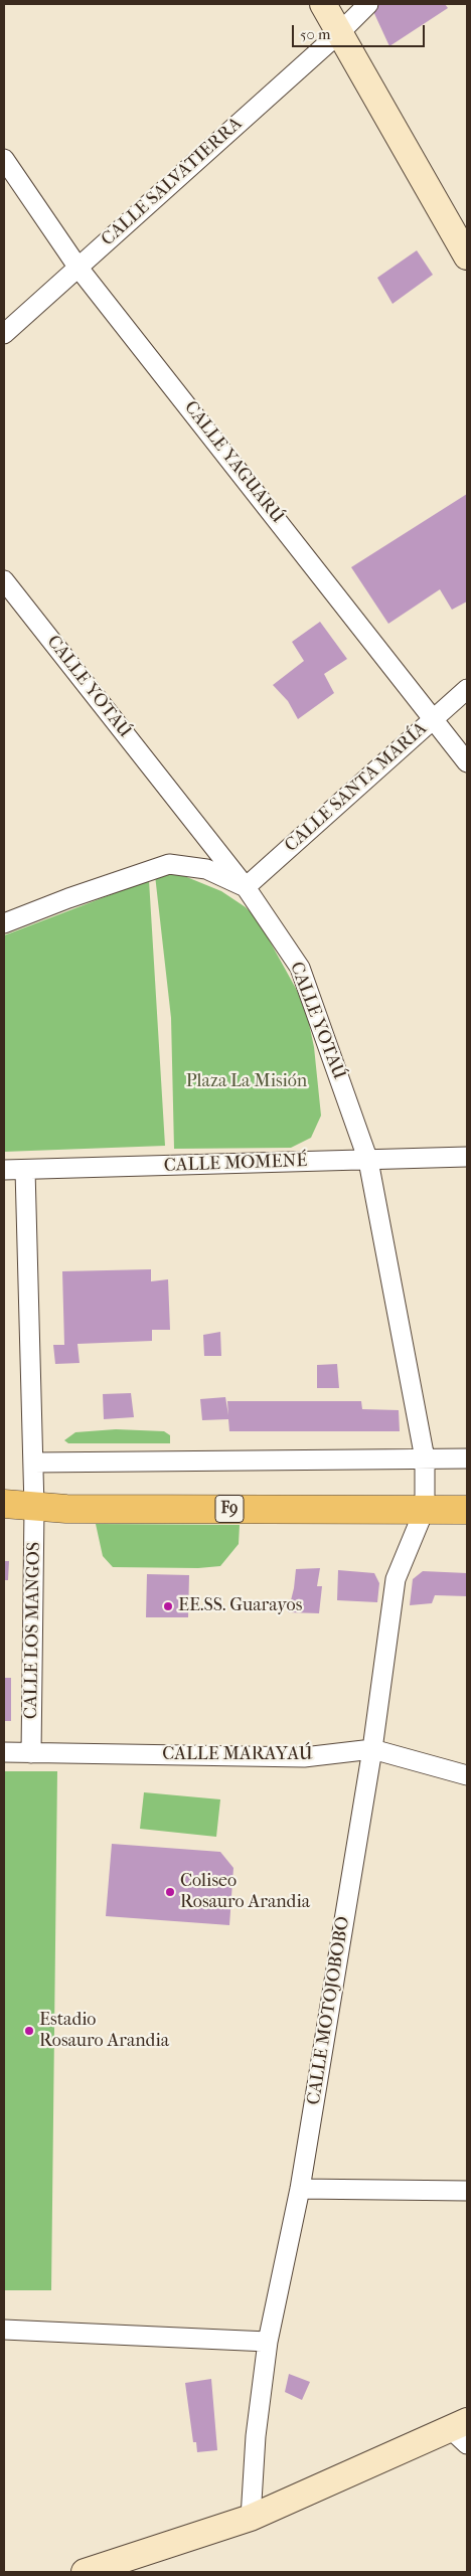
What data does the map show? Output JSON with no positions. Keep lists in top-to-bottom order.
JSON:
{
  "streets": {
    "highway": ["F9"],
    "street": [
      "CALLE SALVATIERRA",
      "CALLE YAGUARÚ",
      "CALLE YOTAÚ",
      "CALLE SANTA MARÍA",
      "CALLE MOMENÉ",
      "CALLE LOS MANGOS",
      "CALLE MARAYAÚ",
      "CALLE MOTOJOBOBO"
    ]
  },
  "crossings": [
    ["CALLE SALVATIERRA", "CALLE YAGUARÚ"],
    ["CALLE YAGUARÚ", "CALLE SANTA MARÍA"],
    ["CALLE YOTAÚ", "CALLE SANTA MARÍA"],
    ["CALLE YOTAÚ", "CALLE MOMENÉ"],
    ["CALLE YOTAÚ", "F9"],
    ["CALLE YOTAÚ", "CALLE MOTOJOBOBO"],
    ["CALLE MOMENÉ", "CALLE LOS MANGOS"],
    ["F9", "CALLE LOS MANGOS"],
    ["F9", "CALLE MOTOJOBOBO"],
    ["CALLE LOS MANGOS", "CALLE MARAYAÚ"],
    ["CALLE MARAYAÚ", "CALLE MOTOJOBOBO"]
  ],
  "parks": ["Plaza La Misión"],
  "places": ["EE.SS. Guarayos", "Coliseo Rosauro Arandia", "Estadio Rosauro Arandia"],
  "scale_bar": "50 m"
}
